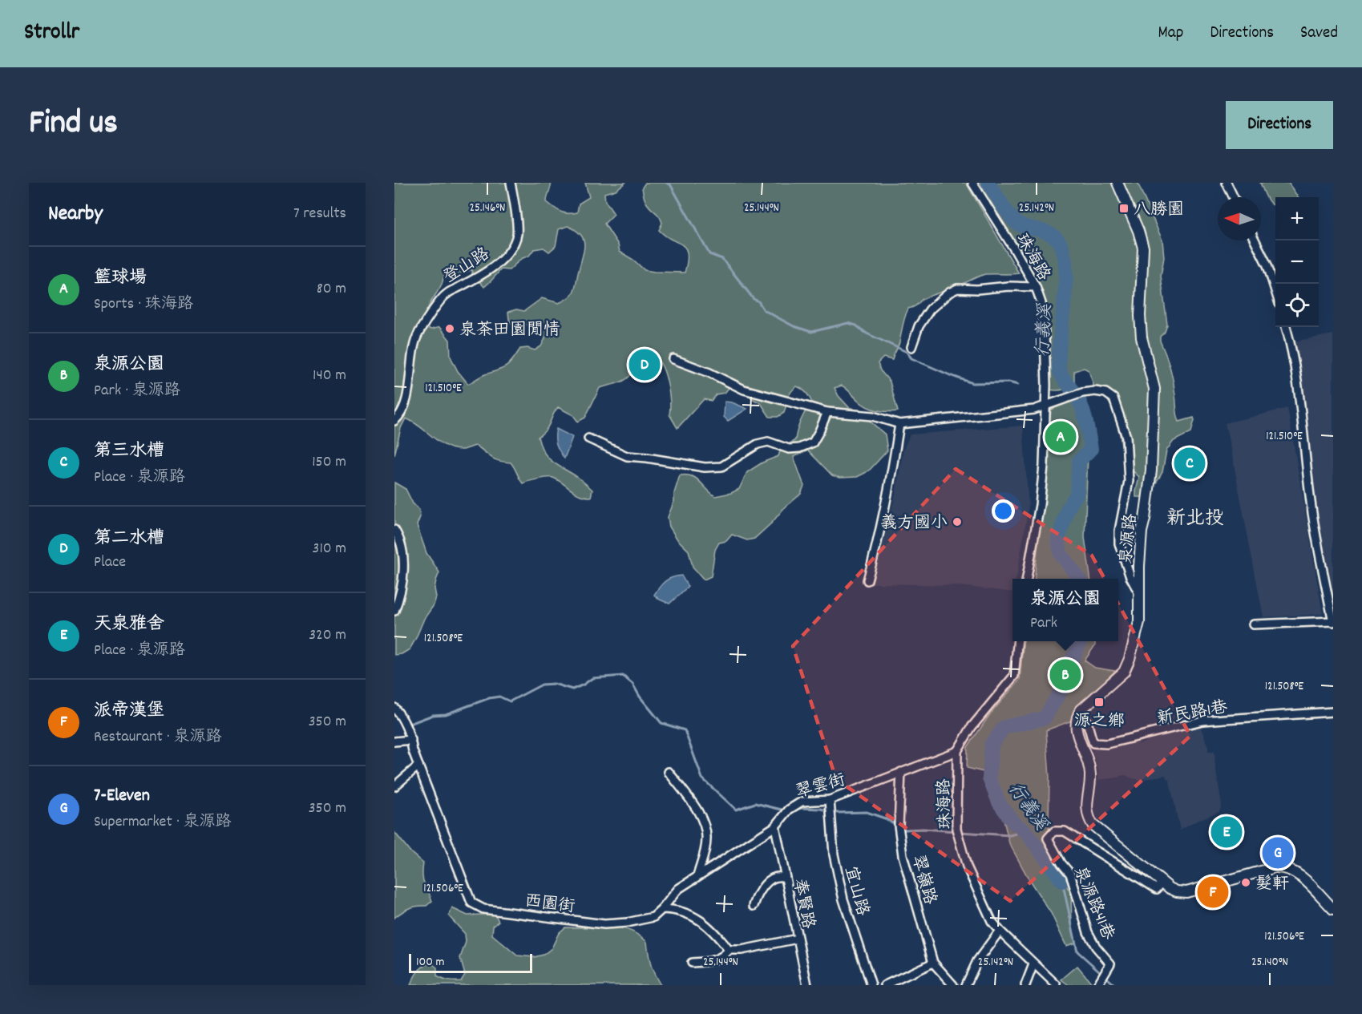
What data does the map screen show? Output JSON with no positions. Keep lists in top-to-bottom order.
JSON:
{
  "streets": {
    "street": [
      "珠海路",
      "登山路",
      "泉源路",
      "新民路1巷",
      "翠雲街",
      "翠嶺路",
      "宜山路",
      "西園街",
      "泉源路41巷",
      "奉賢路"
    ]
  },
  "crossings": [
    ["珠海路", "翠雲街"],
    ["泉源路", "新民路1巷"],
    ["翠雲街", "翠嶺路"],
    ["翠雲街", "宜山路"],
    ["翠雲街", "西園街"],
    ["翠雲街", "奉賢路"]
  ],
  "districts": ["新北投"],
  "water": ["行義溪"],
  "places": {
    "transit": ["八勝園", "源之鄉"],
    "other": ["泉茶田園閒情", "義方國小", "髮軒"]
  },
  "scale_bar": "100 m",
  "north": "left",
  "page": {
    "header": "Strollr",
    "nav": ["Map", "Directions", "Saved"],
    "title": "Find us",
    "buttons": "Directions",
    "heading": ["Nearby", "7 results"],
    "map_buttons": ["+", "−"],
    "list": [
      {
        "mark": "A",
        "name": "籃球場",
        "note": "Sports · 珠海路",
        "value": "80 m"
      },
      {
        "mark": "B",
        "name": "泉源公園",
        "note": "Park · 泉源路",
        "value": "140 m"
      },
      {
        "mark": "C",
        "name": "第三水槽",
        "note": "Place · 泉源路",
        "value": "150 m"
      },
      {
        "mark": "D",
        "name": "第二水槽",
        "note": "Place",
        "value": "310 m"
      },
      {
        "mark": "E",
        "name": "天泉雅舍",
        "note": "Place · 泉源路",
        "value": "320 m"
      },
      {
        "mark": "F",
        "name": "派帝漢堡",
        "note": "Restaurant · 泉源路",
        "value": "350 m"
      },
      {
        "mark": "G",
        "name": "7-Eleven",
        "note": "Supermarket · 泉源路",
        "value": "350 m"
      }
    ],
    "pins": [
      "D",
      "A",
      "C",
      "B",
      "E",
      "G",
      "F"
    ],
    "popup": ["泉源公園", "Park"],
    "scale": "100 m"
  },
  "coordinates": [
    "25.146°N",
    "25.144°N",
    "25.142°N",
    "121.510°E",
    "121.508°E",
    "121.506°E",
    "25.140°N"
  ]
}
